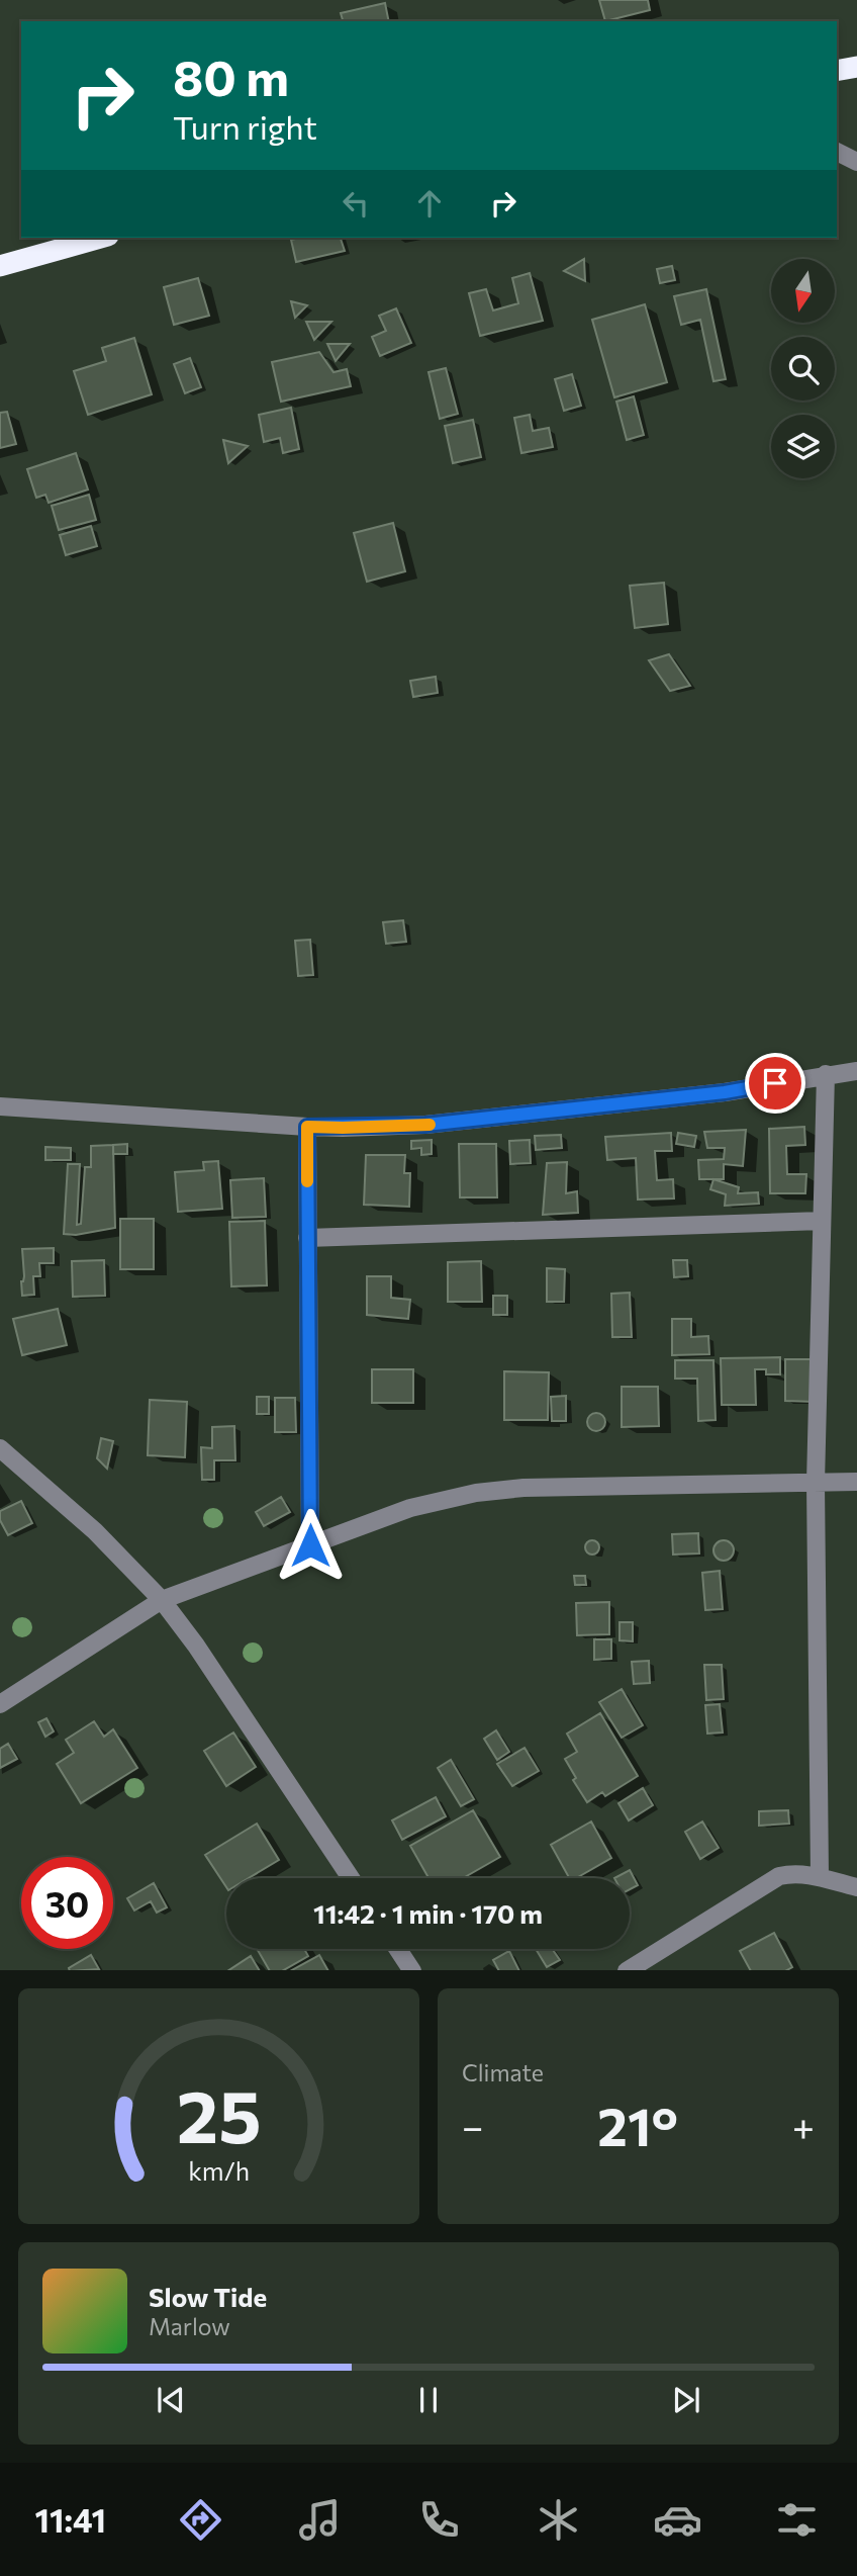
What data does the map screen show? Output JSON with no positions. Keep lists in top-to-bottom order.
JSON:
{
  "north": "bottom",
  "page": {
    "turn": ["80 m", "Turn right"],
    "limit": "30",
    "trip": "11:42 · 1 min · 170 m",
    "tile": "Climate",
    "heat": ["−", "21°", "+"],
    "song": ["Slow Tide", "Marlow"],
    "tabs": "11:41",
    "gauge": ["25", "km/h"]
  }
}
